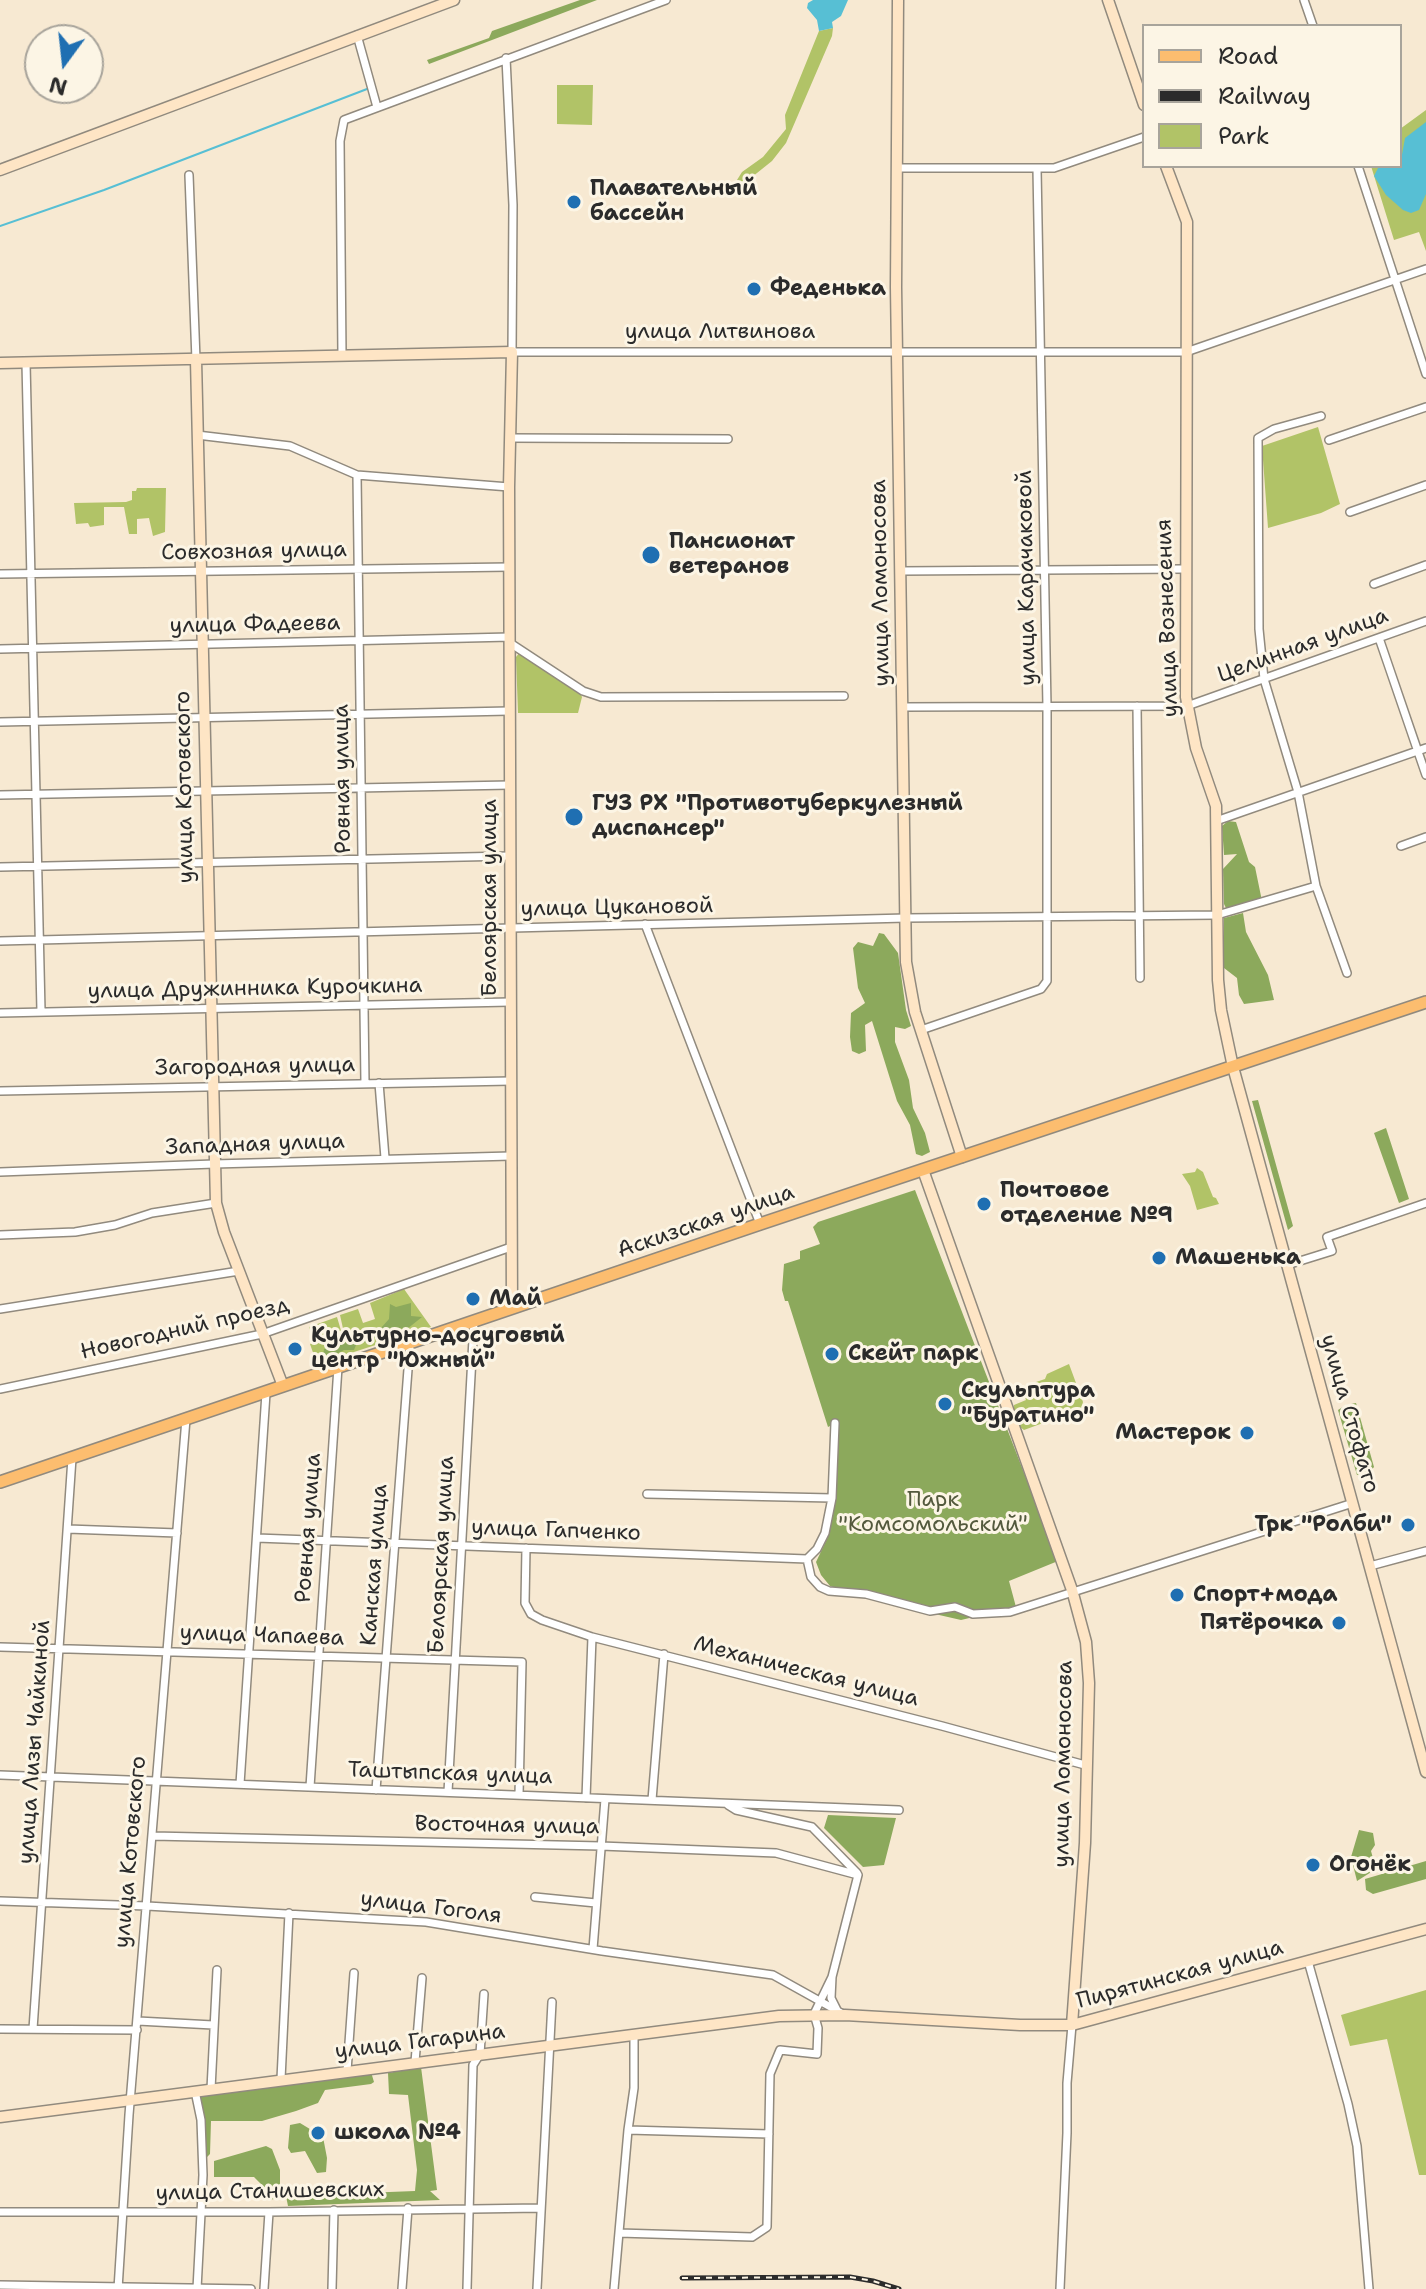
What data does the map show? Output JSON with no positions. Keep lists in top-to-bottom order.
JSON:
{
  "streets": {
    "main road": ["Аскизская улица"],
    "street": [
      "улица Литвинова",
      "Совхозная улица",
      "улица Карачаковой",
      "улица Ломоносова",
      "улица Вознесения",
      "улица Фадеева",
      "Целинная улица",
      "Ровная улица",
      "улица Котовского",
      "Белоярская улица",
      "улица Цукановой",
      "улица Дружинника Курочкина",
      "Загородная улица",
      "Западная улица",
      "Новогодний проезд",
      "улица Стофато",
      "улица Гапченко",
      "Канская улица",
      "улица Чапаева",
      "Механическая улица",
      "улица Лизы Чайкиной",
      "Таштыпская улица",
      "Восточная улица",
      "улица Гоголя",
      "Пирятинская улица",
      "улица Гагарина",
      "улица Станишевских"
    ]
  },
  "crossings": [
    ["улица Литвинова", "улица Карачаковой"],
    ["улица Литвинова", "улица Ломоносова"],
    ["улица Литвинова", "улица Вознесения"],
    ["улица Литвинова", "улица Котовского"],
    ["улица Литвинова", "Белоярская улица"],
    ["Совхозная улица", "Ровная улица"],
    ["Совхозная улица", "улица Котовского"],
    ["Совхозная улица", "Белоярская улица"],
    ["улица Карачаковой", "улица Ломоносова"],
    ["улица Карачаковой", "Целинная улица"],
    ["улица Карачаковой", "улица Цукановой"],
    ["улица Ломоносова", "Целинная улица"],
    ["улица Ломоносова", "улица Цукановой"],
    ["улица Ломоносова", "Аскизская улица"],
    ["улица Ломоносова", "Механическая улица"],
    ["улица Ломоносова", "Пирятинская улица"],
    ["улица Вознесения", "Целинная улица"],
    ["улица Вознесения", "улица Цукановой"],
    ["улица Вознесения", "Аскизская улица"],
    ["улица Вознесения", "улица Стофато"],
    ["улица Фадеева", "Ровная улица"],
    ["улица Фадеева", "улица Котовского"],
    ["улица Фадеева", "Белоярская улица"],
    ["Ровная улица", "улица Цукановой"],
    ["Ровная улица", "улица Дружинника Курочкина"],
    ["Ровная улица", "Загородная улица"],
    ["Ровная улица", "Аскизская улица"],
    ["Ровная улица", "улица Гапченко"],
    ["Ровная улица", "улица Чапаева"],
    ["Ровная улица", "Таштыпская улица"],
    ["улица Котовского", "улица Цукановой"],
    ["улица Котовского", "улица Дружинника Курочкина"],
    ["улица Котовского", "Загородная улица"],
    ["улица Котовского", "Западная улица"],
    ["улица Котовского", "Аскизская улица"],
    ["улица Котовского", "Новогодний проезд"],
    ["улица Котовского", "улица Чапаева"],
    ["улица Котовского", "Таштыпская улица"],
    ["улица Котовского", "Восточная улица"],
    ["улица Котовского", "улица Гоголя"],
    ["улица Котовского", "улица Гагарина"],
    ["улица Котовского", "улица Станишевских"],
    ["Белоярская улица", "улица Цукановой"],
    ["Белоярская улица", "улица Дружинника Курочкина"],
    ["Белоярская улица", "Загородная улица"],
    ["Белоярская улица", "Западная улица"],
    ["Белоярская улица", "Аскизская улица"],
    ["Белоярская улица", "Новогодний проезд"],
    ["Белоярская улица", "улица Гапченко"],
    ["Белоярская улица", "улица Чапаева"],
    ["Белоярская улица", "Таштыпская улица"],
    ["Аскизская улица", "улица Стофато"],
    ["Аскизская улица", "Канская улица"],
    ["Аскизская улица", "улица Лизы Чайкиной"],
    ["улица Гапченко", "Канская улица"],
    ["улица Гапченко", "Механическая улица"],
    ["Канская улица", "улица Чапаева"],
    ["Канская улица", "Таштыпская улица"],
    ["улица Чапаева", "улица Лизы Чайкиной"],
    ["улица Чапаева", "Таштыпская улица"],
    ["улица Лизы Чайкиной", "Таштыпская улица"],
    ["улица Лизы Чайкиной", "улица Гоголя"],
    ["улица Гоголя", "Пирятинская улица"],
    ["улица Гоголя", "улица Гагарина"],
    ["Пирятинская улица", "улица Гагарина"]
  ],
  "parks": ["Парк \"Комсомольский\""],
  "places": [
    "Плавательный бассейн",
    "Феденька",
    "Пансионат ветеранов",
    "ГУЗ РХ \"Противотуберкулезный диспансер\"",
    "Почтовое отделение №9",
    "Машенька",
    "Май",
    "Культурно-досуговый центр \"Южный\"",
    "Скейт парк",
    "Скульптура \"Буратино\"",
    "Мастерок",
    "Трк \"Ролби\"",
    "Спорт+мода",
    "Пятёрочка",
    "Огонёк",
    "школа №4"
  ],
  "legend": ["Road", "Railway", "Park"],
  "north": "bottom"
}
